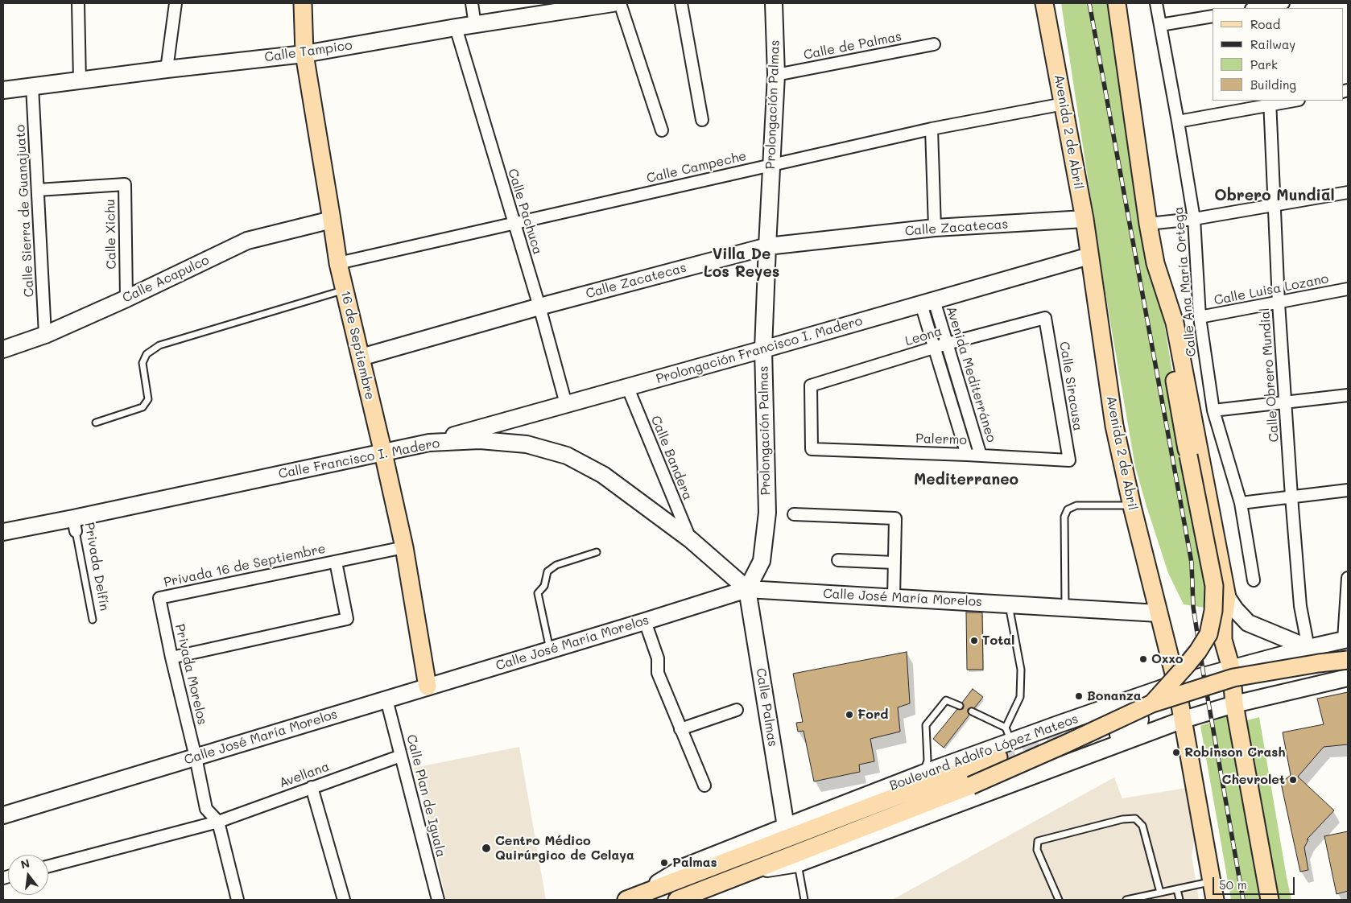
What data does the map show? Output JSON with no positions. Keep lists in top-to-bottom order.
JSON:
{
  "streets": {
    "main road": [
      "Calle Tampico",
      "Prolongación Palmas",
      "Avenida 2 de Abril",
      "Calle Zacatecas",
      "Calle Acapulco",
      "16 de Septiembre",
      "Prolongación Francisco I. Madero",
      "Calle Francisco I. Madero",
      "Calle José María Morelos",
      "Calle Palmas",
      "Boulevard Adolfo López Mateos"
    ],
    "street": [
      "Calle de Palmas",
      "Calle Campeche",
      "Calle Sierra de Guanajuato",
      "Calle Pachuca",
      "Calle Xichu",
      "Calle Ana María Ortega",
      "Calle Luisa Lozano",
      "Leona",
      "Avenida Mediterráneo",
      "Calle Obrero Mundial",
      "Calle Siracusa",
      "Palermo",
      "Calle Bandera",
      "Privada 16 de Septiembre",
      "Privada Morelos",
      "Avellana",
      "Calle Plan de Iguala"
    ],
    "lane": ["Privada Delfín"]
  },
  "crossings": [
    ["Calle de Palmas", "Prolongación Palmas"],
    ["Calle Tampico", "Calle Sierra de Guanajuato"],
    ["Calle Tampico", "Calle Pachuca"],
    ["Calle Tampico", "16 de Septiembre"],
    ["Prolongación Palmas", "Calle Campeche"],
    ["Prolongación Palmas", "Calle Zacatecas"],
    ["Prolongación Palmas", "Prolongación Francisco I. Madero"],
    ["Prolongación Palmas", "Calle Francisco I. Madero"],
    ["Prolongación Palmas", "Calle José María Morelos"],
    ["Prolongación Palmas", "Calle Palmas"],
    ["Avenida 2 de Abril", "Calle Campeche"],
    ["Avenida 2 de Abril", "Calle Zacatecas"],
    ["Avenida 2 de Abril", "Prolongación Francisco I. Madero"],
    ["Avenida 2 de Abril", "Calle José María Morelos"],
    ["Avenida 2 de Abril", "Boulevard Adolfo López Mateos"],
    ["Calle Campeche", "Calle Pachuca"],
    ["Calle Campeche", "16 de Septiembre"],
    ["Calle Sierra de Guanajuato", "Calle Xichu"],
    ["Calle Sierra de Guanajuato", "Calle Acapulco"],
    ["Calle Pachuca", "Calle Zacatecas"],
    ["Calle Pachuca", "Prolongación Francisco I. Madero"],
    ["Calle Zacatecas", "16 de Septiembre"],
    ["Calle Xichu", "Calle Acapulco"],
    ["Calle Acapulco", "16 de Septiembre"],
    ["Calle Ana María Ortega", "Calle Luisa Lozano"],
    ["Calle Luisa Lozano", "Calle Obrero Mundial"],
    ["Leona", "Avenida Mediterráneo"],
    ["Leona", "Calle Siracusa"],
    ["Leona", "Palermo"],
    ["16 de Septiembre", "Calle Francisco I. Madero"],
    ["16 de Septiembre", "Privada 16 de Septiembre"],
    ["16 de Septiembre", "Calle José María Morelos"],
    ["Prolongación Francisco I. Madero", "Avenida Mediterráneo"],
    ["Prolongación Francisco I. Madero", "Calle Bandera"],
    ["Prolongación Francisco I. Madero", "Calle Francisco I. Madero"],
    ["Avenida Mediterráneo", "Palermo"],
    ["Calle Obrero Mundial", "Boulevard Adolfo López Mateos"],
    ["Calle Siracusa", "Palermo"],
    ["Calle Bandera", "Calle Francisco I. Madero"],
    ["Calle Francisco I. Madero", "Privada Delfín"],
    ["Calle Francisco I. Madero", "Calle José María Morelos"],
    ["Calle Francisco I. Madero", "Calle Palmas"],
    ["Privada 16 de Septiembre", "Privada Morelos"],
    ["Calle José María Morelos", "Privada Morelos"],
    ["Calle José María Morelos", "Calle Palmas"],
    ["Calle José María Morelos", "Calle Plan de Iguala"],
    ["Privada Morelos", "Avellana"],
    ["Calle Palmas", "Boulevard Adolfo López Mateos"],
    ["Avellana", "Calle Plan de Iguala"]
  ],
  "districts": ["Obrero Mundial", "Villa De Los Reyes", "Mediterraneo"],
  "places": [
    "Total",
    "Oxxo",
    "Bonanza",
    "Ford",
    "Robinson Crash",
    "Chevrolet",
    "Centro Médico Quirúrgico de Celaya",
    "Palmas"
  ],
  "legend": [
    "Road",
    "Railway",
    "Park",
    "Building"
  ],
  "scale_bar": "50 m",
  "north": "top"
}
